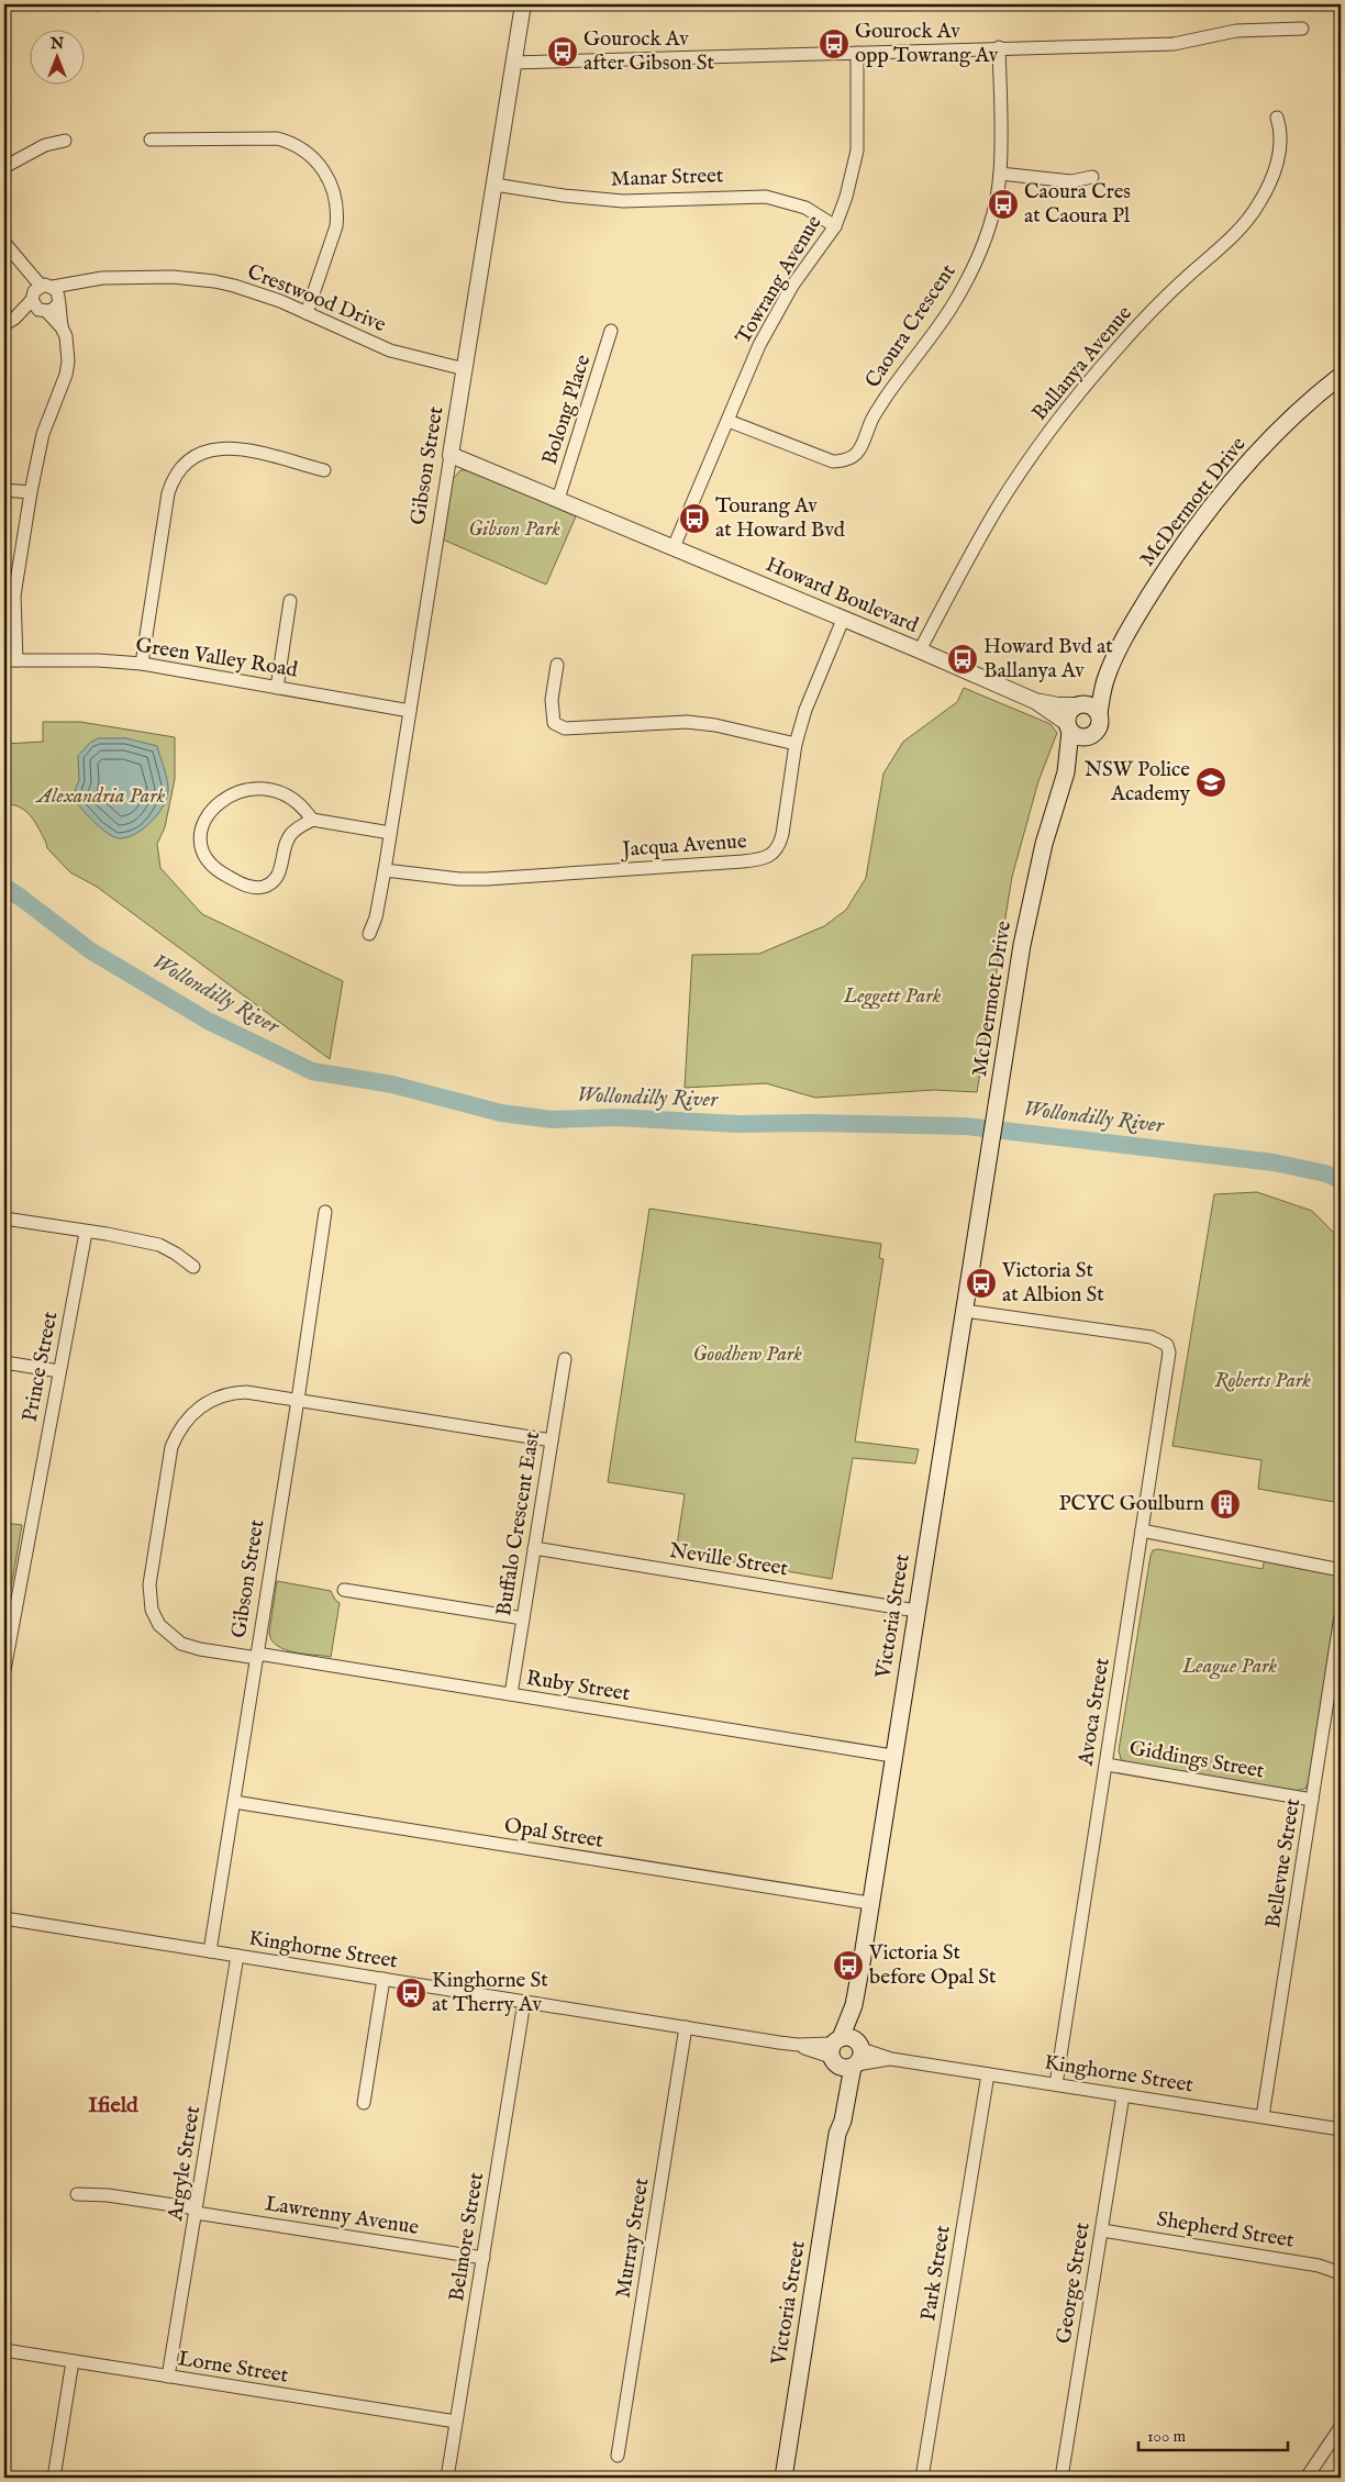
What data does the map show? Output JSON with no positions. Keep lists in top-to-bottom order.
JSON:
{
  "streets": {
    "main road": ["McDermott Drive", "Victoria Street"],
    "street": [
      "Manar Street",
      "Towrang Avenue",
      "Crestwood Drive",
      "Caoura Crescent",
      "Ballanya Avenue",
      "Bolong Place",
      "Gibson Street",
      "Howard Boulevard",
      "Green Valley Road",
      "Jacqua Avenue",
      "Prince Street",
      "Buffalo Crescent East",
      "Neville Street",
      "Ruby Street",
      "Avoca Street",
      "Giddings Street",
      "Opal Street",
      "Bellevue Street",
      "Kinghorne Street",
      "Argyle Street",
      "Lawrenny Avenue",
      "Shepherd Street",
      "Belmore Street",
      "Murray Street",
      "Park Street",
      "George Street",
      "Lorne Street"
    ]
  },
  "crossings": [
    ["Manar Street", "Towrang Avenue"],
    ["Manar Street", "Gibson Street"],
    ["Towrang Avenue", "Caoura Crescent"],
    ["Towrang Avenue", "Howard Boulevard"],
    ["Crestwood Drive", "Gibson Street"],
    ["Crestwood Drive", "Green Valley Road"],
    ["Ballanya Avenue", "Howard Boulevard"],
    ["Bolong Place", "Howard Boulevard"],
    ["Gibson Street", "Howard Boulevard"],
    ["Gibson Street", "Green Valley Road"],
    ["Gibson Street", "Jacqua Avenue"],
    ["Gibson Street", "Ruby Street"],
    ["Gibson Street", "Opal Street"],
    ["Gibson Street", "Kinghorne Street"],
    ["McDermott Drive", "Howard Boulevard"],
    ["McDermott Drive", "Victoria Street"],
    ["Howard Boulevard", "Jacqua Avenue"],
    ["Buffalo Crescent East", "Neville Street"],
    ["Buffalo Crescent East", "Ruby Street"],
    ["Neville Street", "Victoria Street"],
    ["Victoria Street", "Ruby Street"],
    ["Victoria Street", "Avoca Street"],
    ["Victoria Street", "Opal Street"],
    ["Victoria Street", "Kinghorne Street"],
    ["Avoca Street", "Giddings Street"],
    ["Avoca Street", "Kinghorne Street"],
    ["Giddings Street", "Bellevue Street"],
    ["Bellevue Street", "Kinghorne Street"],
    ["Kinghorne Street", "Argyle Street"],
    ["Kinghorne Street", "Belmore Street"],
    ["Kinghorne Street", "Murray Street"],
    ["Kinghorne Street", "Park Street"],
    ["Kinghorne Street", "George Street"],
    ["Argyle Street", "Lawrenny Avenue"],
    ["Argyle Street", "Lorne Street"],
    ["Lawrenny Avenue", "Belmore Street"],
    ["Shepherd Street", "George Street"],
    ["Belmore Street", "Lorne Street"]
  ],
  "districts": ["Ifield"],
  "water": ["Wollondilly River"],
  "parks": [
    "Gibson Park",
    "Alexandria Park",
    "Leggett Park",
    "Goodhew Park",
    "Roberts Park",
    "League Park"
  ],
  "places": {
    "bus stop": [
      "Gourock Av opp Towrang Av",
      "Gourock Av after Gibson St",
      "Caoura Cres at Caoura Pl",
      "Tourang Av at Howard Bvd",
      "Howard Bvd at Ballanya Av",
      "Victoria St at Albion St",
      "Victoria St before Opal St",
      "Kinghorne St at Therry Av"
    ],
    "school or university": ["NSW Police Academy"],
    "building": ["PCYC Goulburn"]
  },
  "scale_bar": "100 m",
  "north": "top"
}
